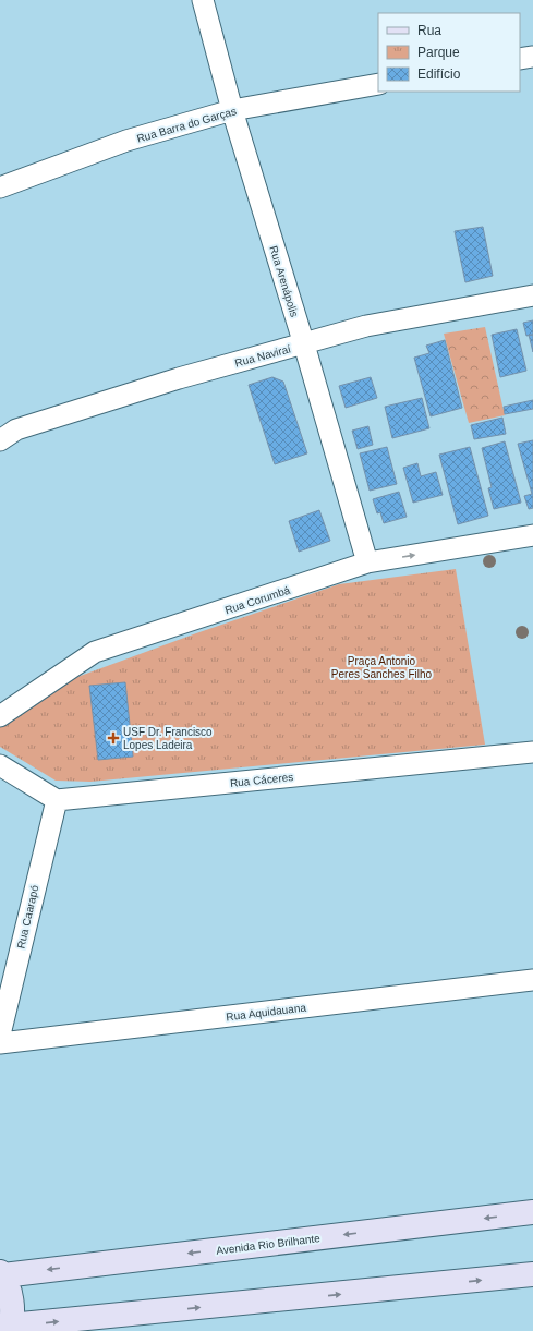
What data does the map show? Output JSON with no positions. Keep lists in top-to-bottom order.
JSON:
{
  "streets": {
    "main road": ["Avenida Rio Brilhante"],
    "street": [
      "Rua Barra do Garças",
      "Rua Arenápolis",
      "Rua Naviraí",
      "Rua Corumbá",
      "Rua Cáceres",
      "Rua Caarapó",
      "Rua Aquidauana"
    ]
  },
  "crossings": [
    ["Rua Barra do Garças", "Rua Arenápolis"],
    ["Rua Arenápolis", "Rua Naviraí"],
    ["Rua Arenápolis", "Rua Corumbá"],
    ["Rua Cáceres", "Rua Caarapó"]
  ],
  "parks": ["Praça Antonio Peres Sanches Filho"],
  "places": {
    "health": ["USF Dr. Francisco Lopes Ladeira"]
  },
  "legend": ["Rua", "Parque", "Edifício"]
}
